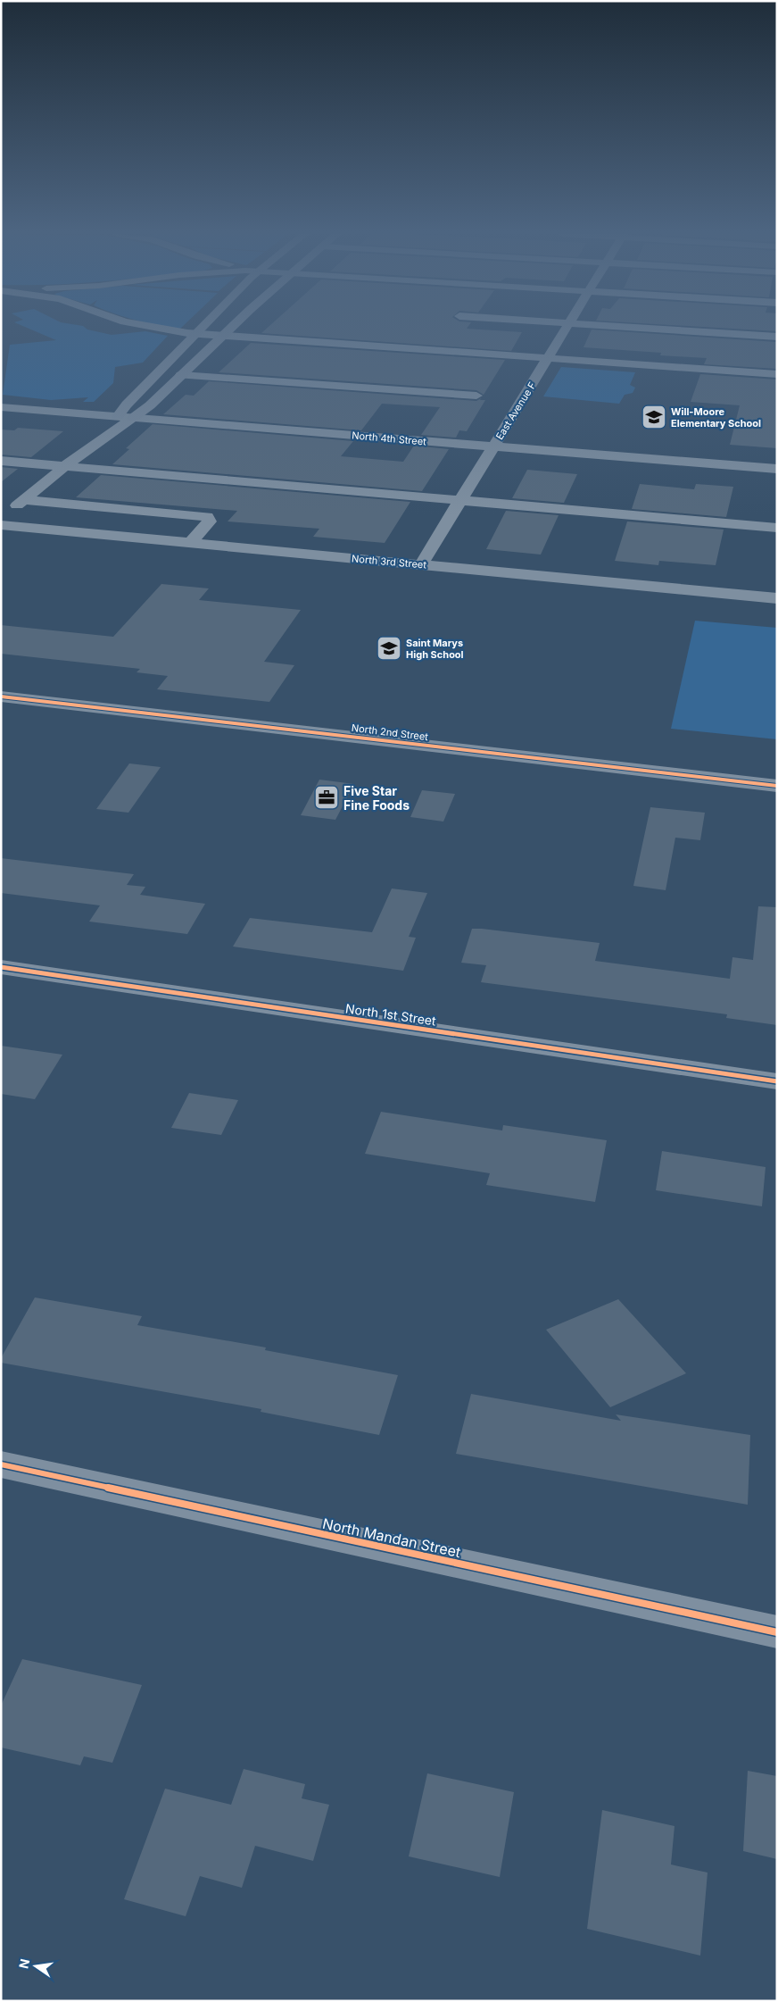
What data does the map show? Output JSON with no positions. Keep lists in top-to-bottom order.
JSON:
{
  "streets": {
    "street": [
      "East Avenue F",
      "North 4th Street",
      "North 3rd Street",
      "North 2nd Street",
      "North 1st Street",
      "North Mandan Street"
    ]
  },
  "crossings": [
    ["East Avenue F", "North 4th Street"],
    ["East Avenue F", "North 3rd Street"]
  ],
  "places": {
    "school or university": ["Will-Moore Elementary School", "Saint Marys High School"],
    "office": ["Five Star Fine Foods"]
  },
  "north": "left"
}
